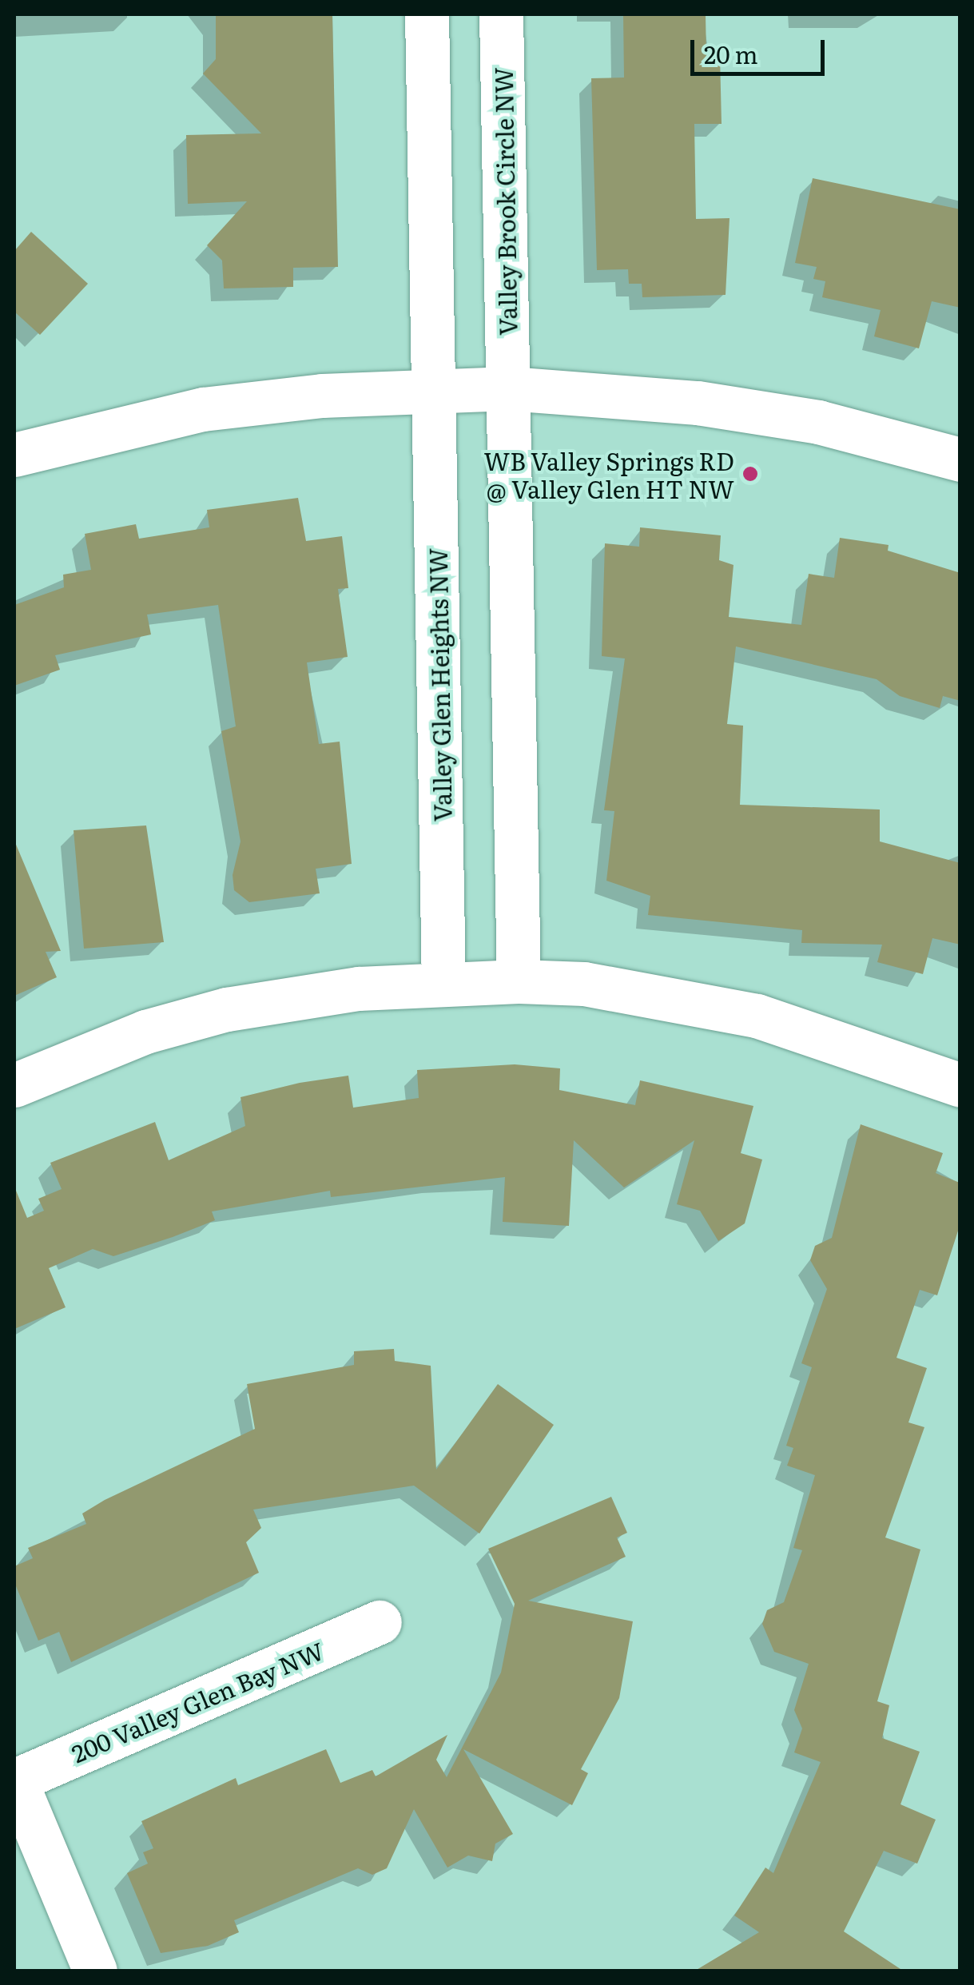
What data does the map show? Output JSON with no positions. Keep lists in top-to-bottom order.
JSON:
{
  "streets": {
    "street": ["Valley Brook Circle NW", "Valley Glen Heights NW", "200 Valley Glen Bay NW"]
  },
  "places": ["WB Valley Springs RD @ Valley Glen HT NW"],
  "scale_bar": "20 m"
}
